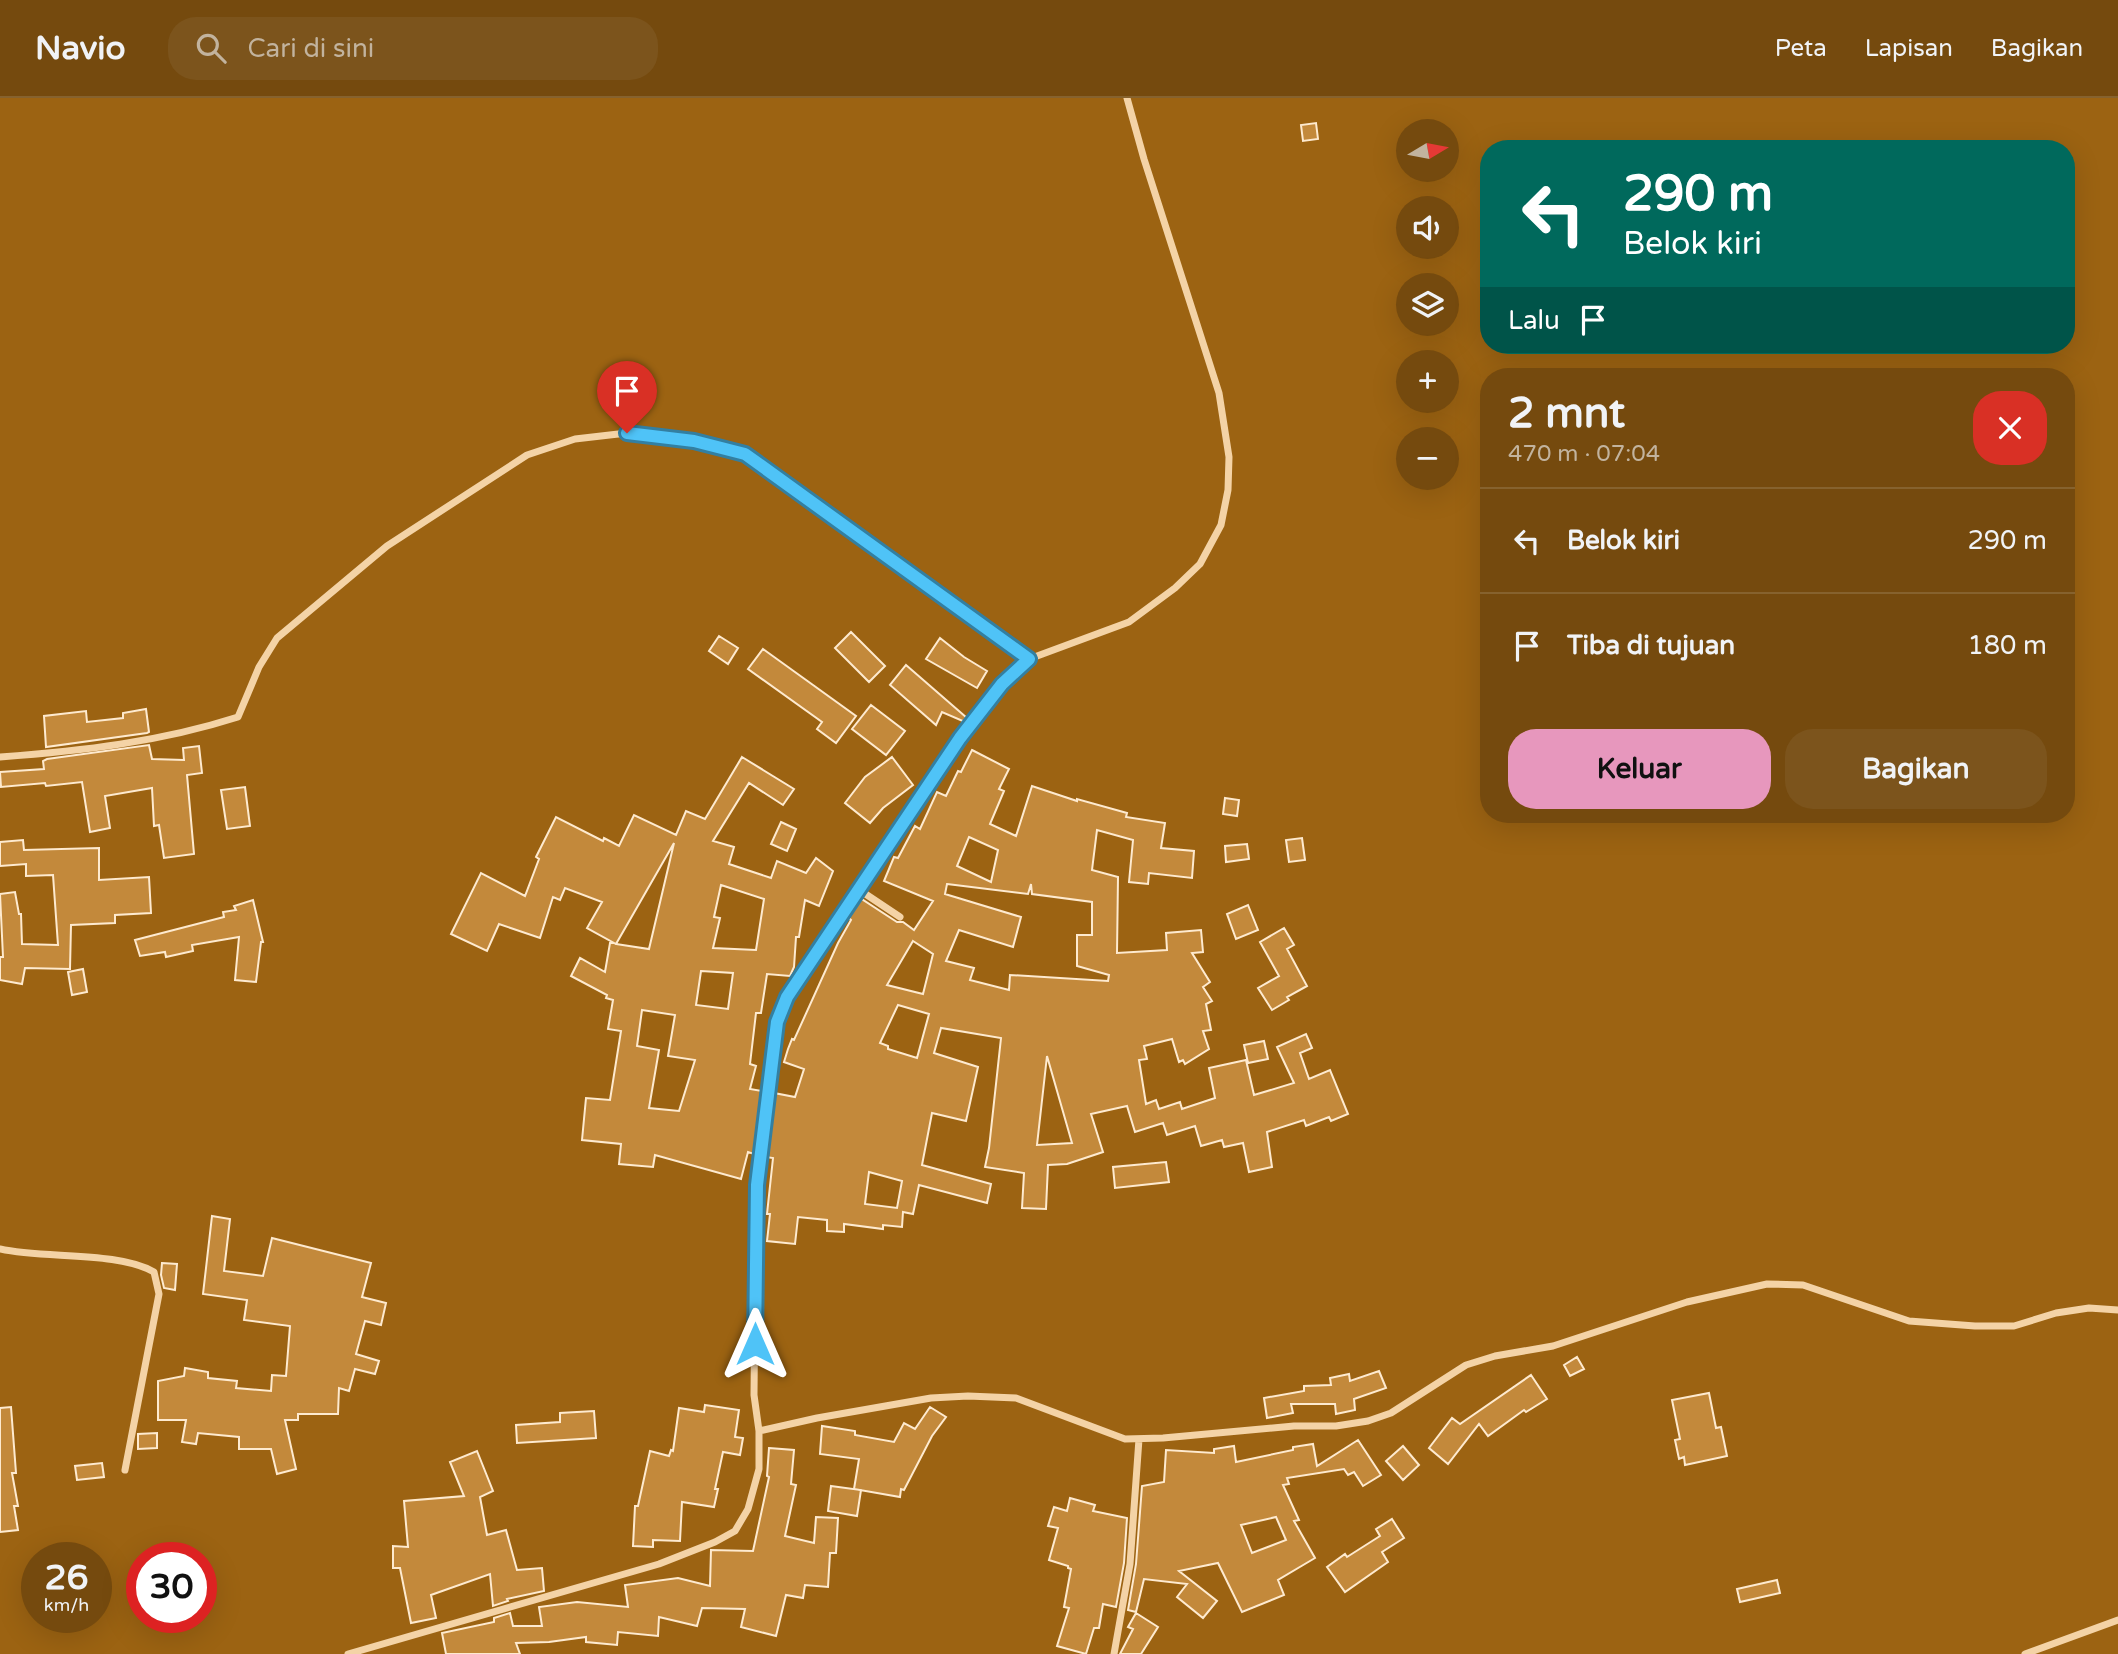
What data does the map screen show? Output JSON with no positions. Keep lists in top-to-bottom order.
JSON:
{
  "north": "right",
  "page": {
    "header": "Navio",
    "search": "Cari di sini",
    "nav": ["Peta", "Lapisan", "Bagikan"],
    "map_buttons": ["+", "−"],
    "turn": ["290 m", "Belok kiri"],
    "then": "Lalu",
    "heading": ["2 mnt", "470 m · 07:04"],
    "list": [
      {
        "name": "Belok kiri",
        "value": "290 m"
      },
      {
        "name": "Tiba di tujuan",
        "value": "180 m"
      }
    ],
    "buttons": ["Keluar", "Bagikan"],
    "speed": "26 km/h",
    "limit": "30"
  }
}
